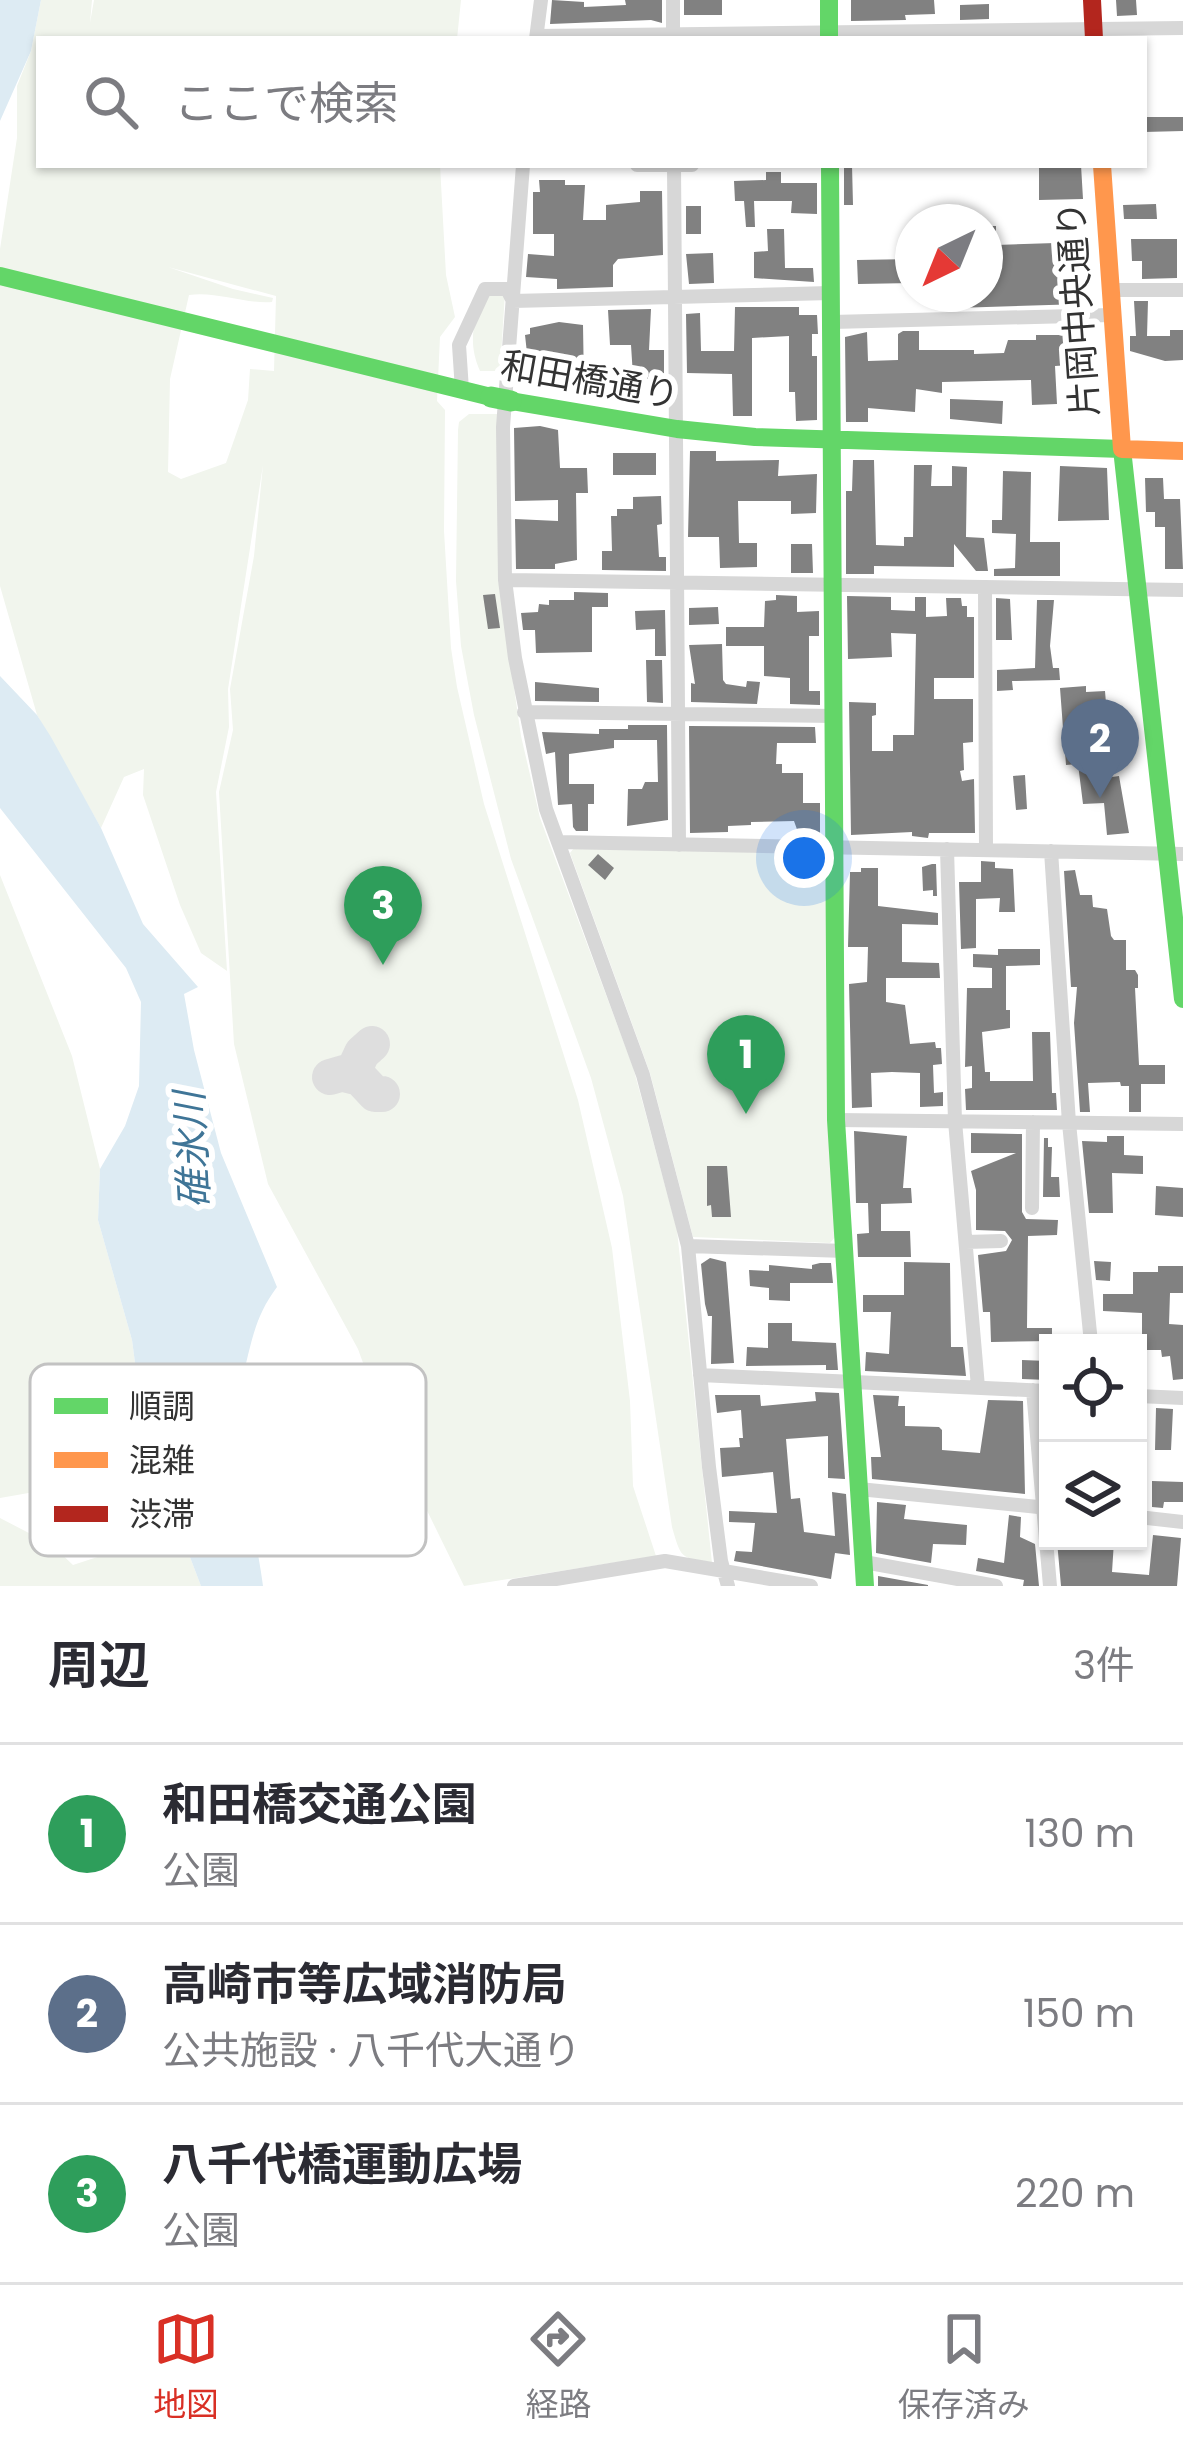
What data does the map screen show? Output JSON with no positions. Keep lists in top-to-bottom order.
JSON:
{
  "streets": {
    "street": ["片岡中央通り", "和田橋通り"]
  },
  "crossings": [
    ["片岡中央通り", "和田橋通り"]
  ],
  "water": ["碓氷川"],
  "legend": ["順調", "混雑", "渋滞"],
  "north": "bottom left",
  "page": {
    "search": "ここで検索",
    "pins": ["2", "3", "1"],
    "heading": ["周辺", "3件"],
    "list": [
      {
        "mark": "1",
        "name": "和田橋交通公園",
        "note": "公園",
        "value": "130 m"
      },
      {
        "mark": "2",
        "name": "高崎市等広域消防局",
        "note": "公共施設 · 八千代大通り",
        "value": "150 m"
      },
      {
        "mark": "3",
        "name": "八千代橋運動広場",
        "note": "公園",
        "value": "220 m"
      }
    ],
    "nav": ["地図", "経路", "保存済み"]
  }
}
